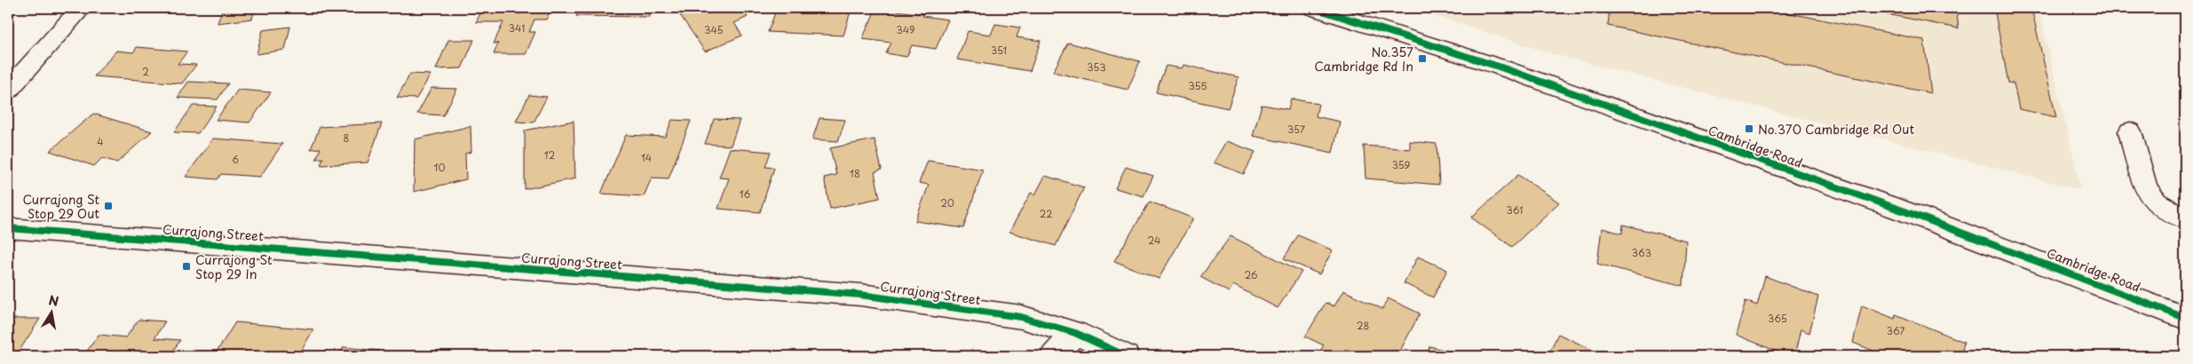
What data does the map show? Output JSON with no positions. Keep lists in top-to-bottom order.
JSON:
{
  "streets": {
    "street": ["Cambridge Road", "Currajong Street"]
  },
  "places": {
    "transit": [
      "No.357 Cambridge Rd In",
      "No.370 Cambridge Rd Out",
      "Currajong St Stop 29 Out",
      "Currajong St Stop 29 In"
    ]
  },
  "house_numbers": [
    "341",
    "345",
    "349",
    "351",
    "353",
    "2",
    "355",
    "357",
    "8",
    "4",
    "12",
    "14",
    "6",
    "359",
    "10",
    "18",
    "16",
    "20",
    "361",
    "22",
    "24",
    "363",
    "26",
    "365",
    "28",
    "367"
  ],
  "north": "top"
}
